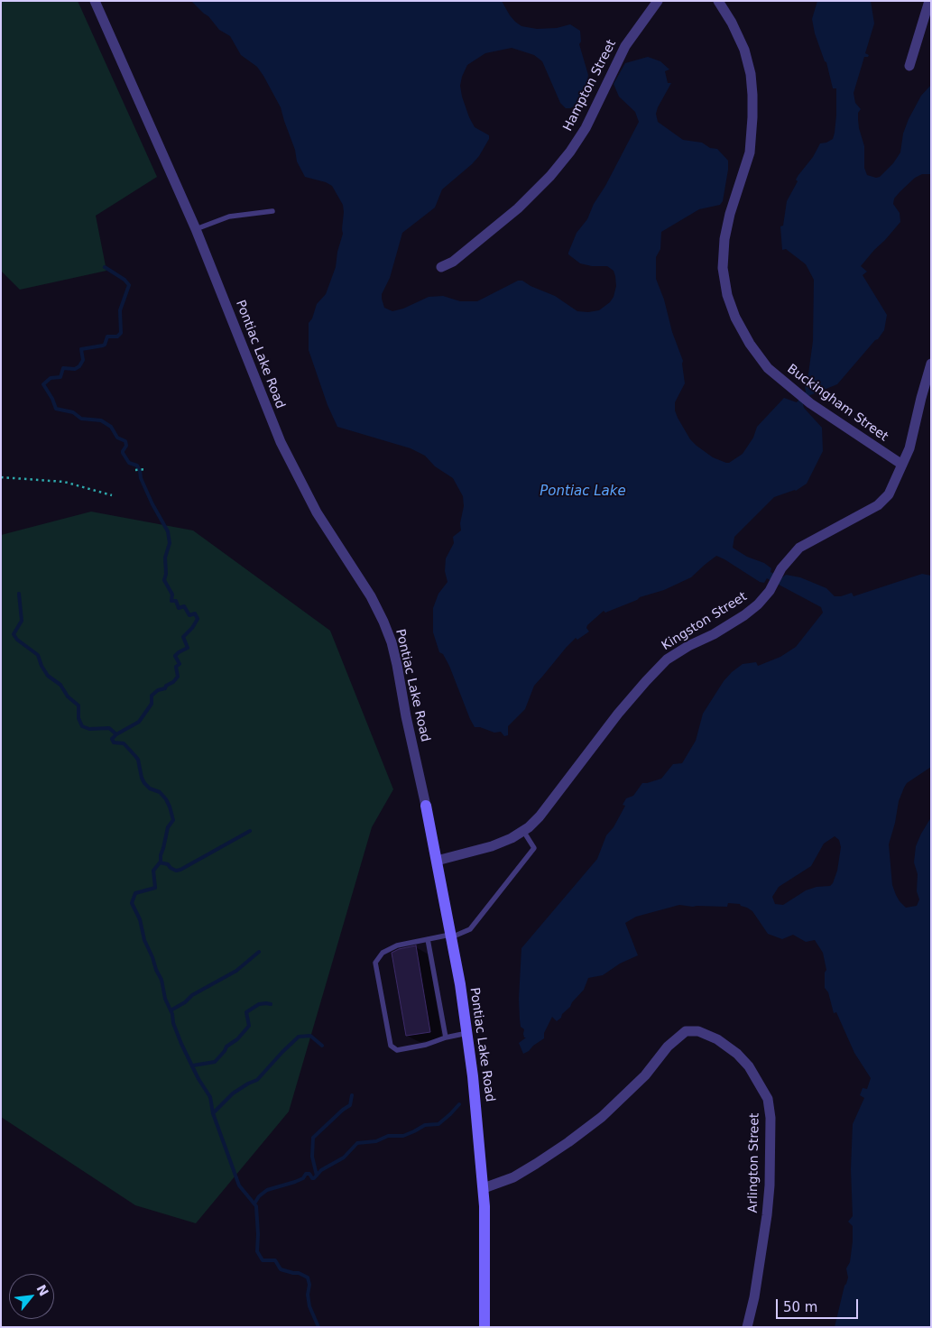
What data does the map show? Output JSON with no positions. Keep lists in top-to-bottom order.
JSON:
{
  "streets": {
    "street": [
      "Hampton Street",
      "Pontiac Lake Road",
      "Buckingham Street",
      "Kingston Street",
      "Arlington Street"
    ]
  },
  "crossings": [
    ["Pontiac Lake Road", "Kingston Street"],
    ["Pontiac Lake Road", "Arlington Street"],
    ["Buckingham Street", "Kingston Street"]
  ],
  "water": ["Pontiac Lake"],
  "scale_bar": "50 m",
  "north": "top right"
}
